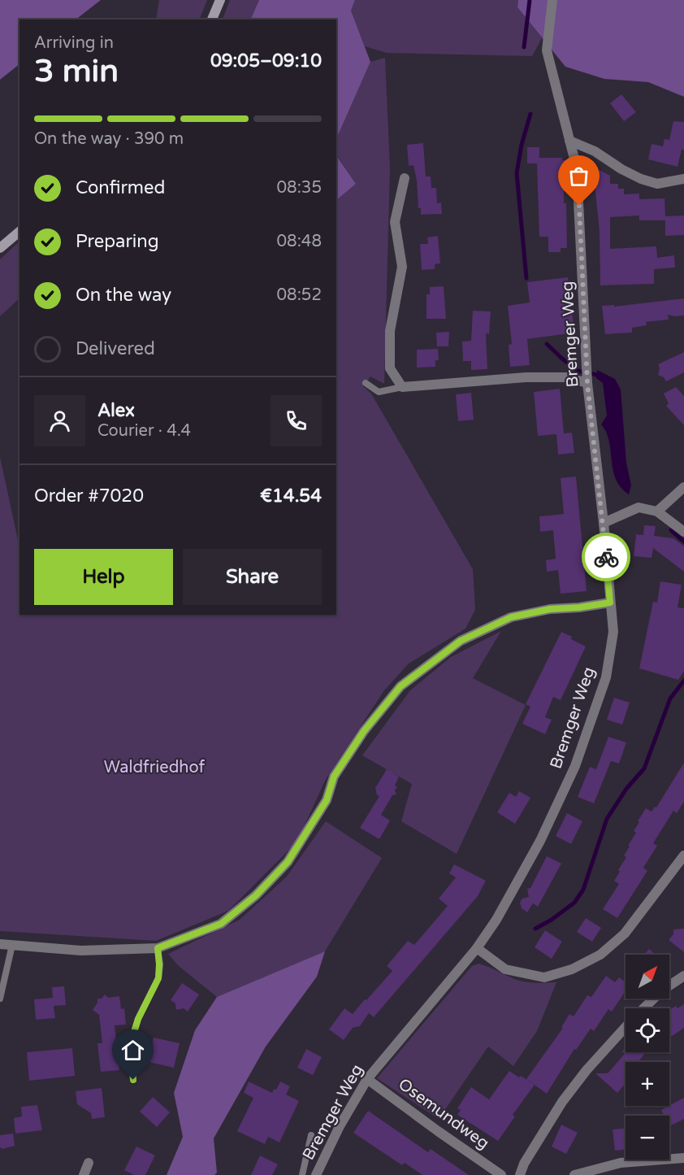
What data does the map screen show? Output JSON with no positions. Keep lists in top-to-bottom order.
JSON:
{
  "streets": {
    "street": ["Bremger Weg", "Osemundweg"]
  },
  "crossings": [
    ["Bremger Weg", "Osemundweg"]
  ],
  "parks": ["Waldfriedhof"],
  "north": "top right",
  "page": {
    "heading": ["3 min", "Arriving in", "09:05–09:10"],
    "panel": [
      "Alex",
      "Courier · 4.4",
      "Order #7020",
      "€14.54"
    ],
    "bar": "On the way · 390 m",
    "list": [
      ["Confirmed", "08:35"],
      ["Preparing", "08:48"],
      ["On the way", "08:52"],
      "Delivered"
    ],
    "buttons": ["Help", "Share"],
    "map_buttons": ["+", "−"]
  }
}
